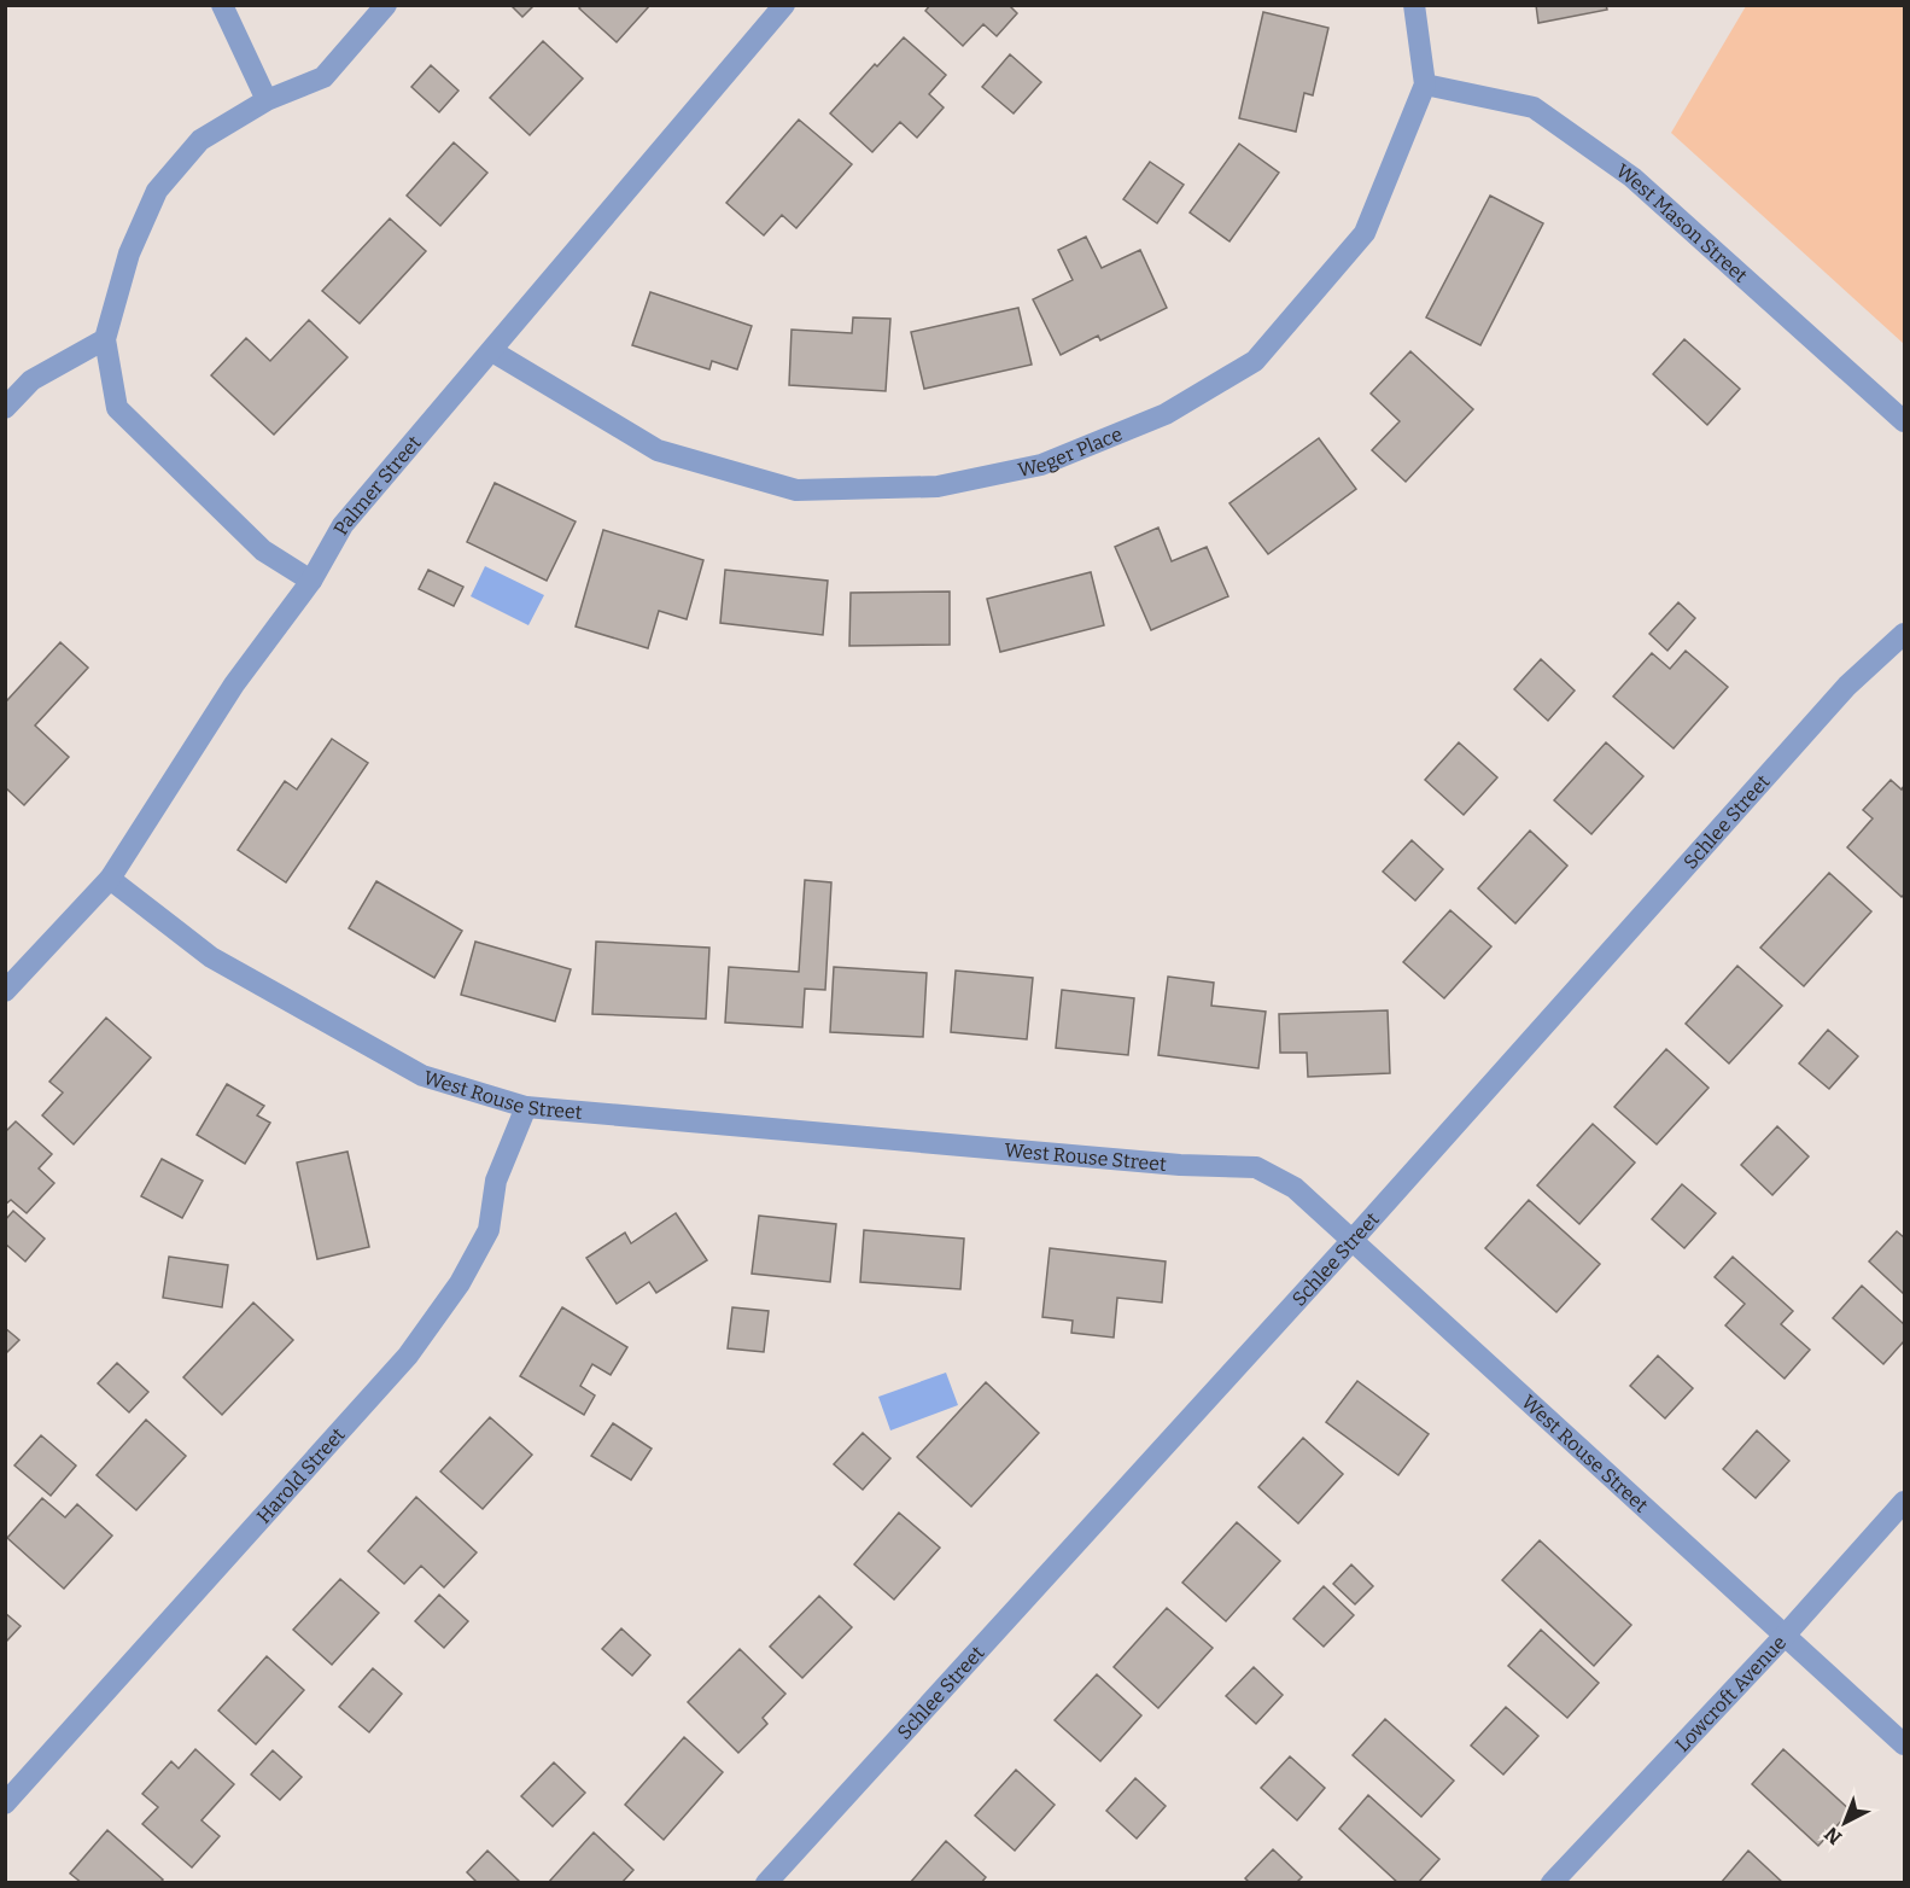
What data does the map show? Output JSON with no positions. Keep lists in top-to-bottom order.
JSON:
{
  "streets": {
    "street": [
      "West Mason Street",
      "Weger Place",
      "Palmer Street",
      "Schlee Street",
      "West Rouse Street",
      "Harold Street",
      "Lowcroft Avenue"
    ]
  },
  "crossings": [
    ["West Mason Street", "Weger Place"],
    ["Weger Place", "Palmer Street"],
    ["Palmer Street", "West Rouse Street"],
    ["Schlee Street", "West Rouse Street"],
    ["West Rouse Street", "Harold Street"],
    ["West Rouse Street", "Lowcroft Avenue"]
  ],
  "north": "bottom left"
}
